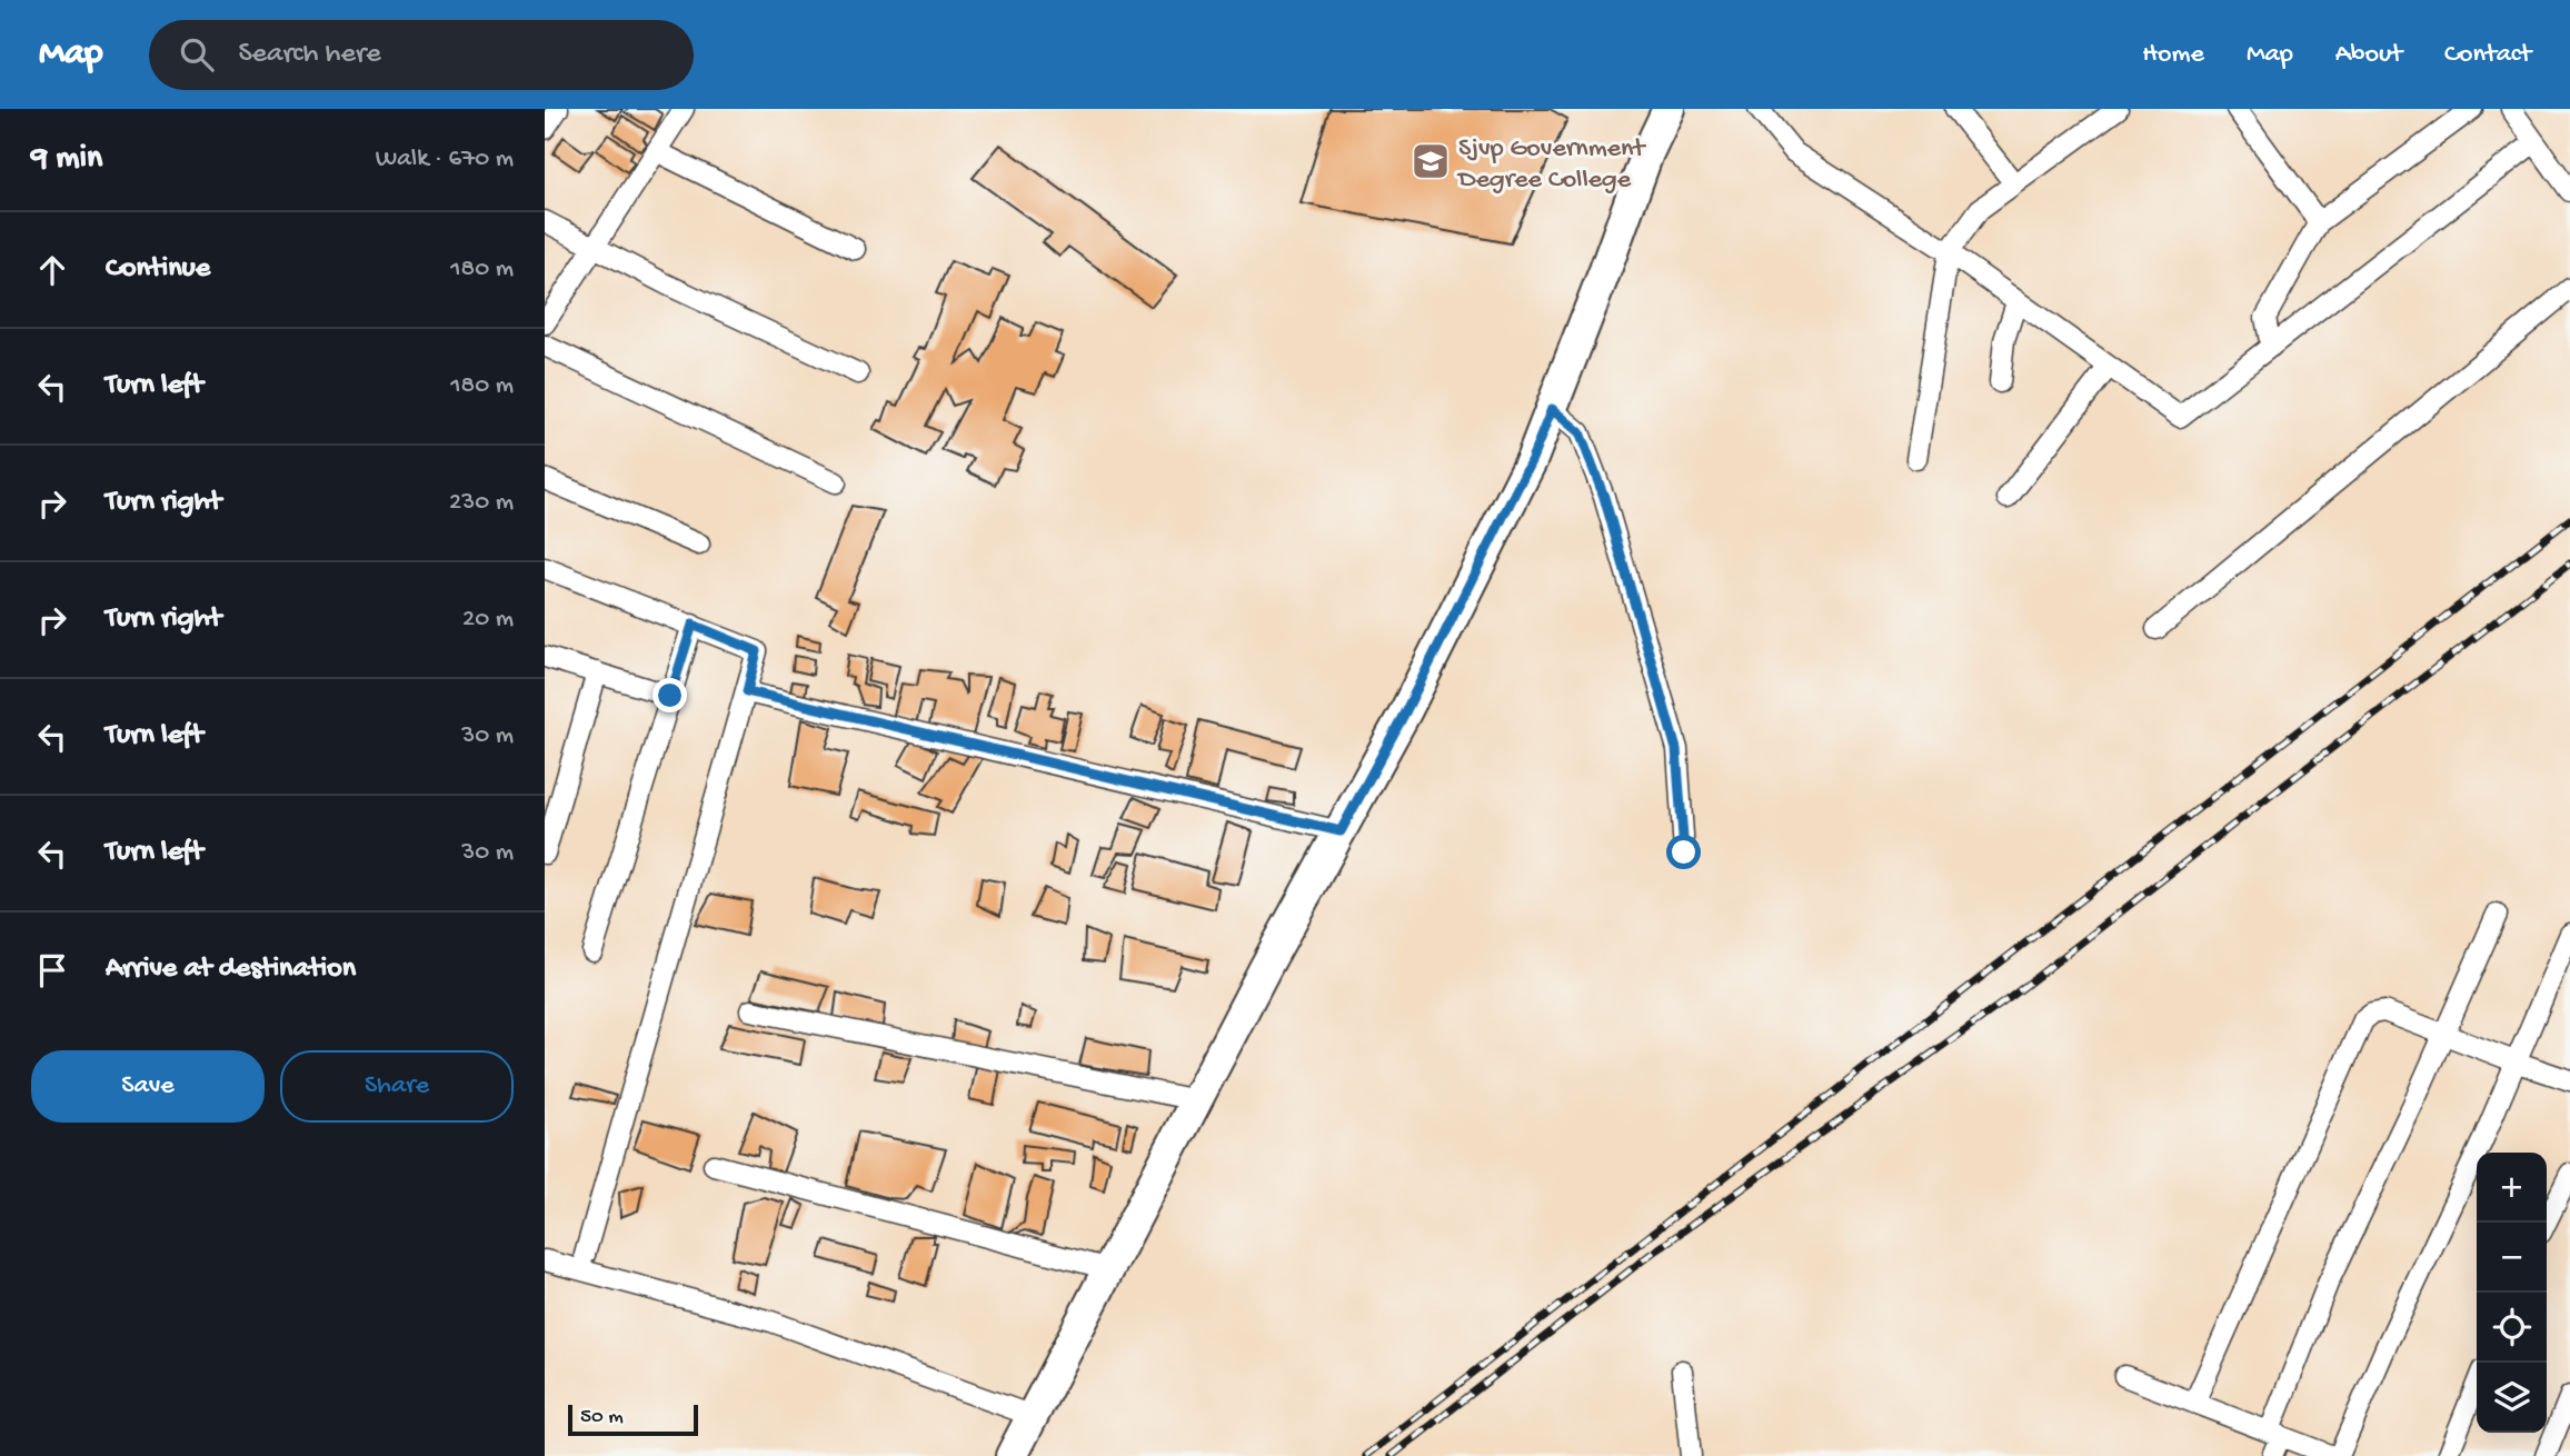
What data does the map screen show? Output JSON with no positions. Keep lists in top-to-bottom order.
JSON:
{
  "places": {
    "school or university": ["Sjvp Government Degree College"]
  },
  "scale_bar": "50 m",
  "page": {
    "header": "Map",
    "search": "Search here",
    "nav": [
      "Home",
      "Map",
      "About",
      "Contact"
    ],
    "heading": ["9 min", "Walk · 670 m"],
    "list": [
      ["Continue", "180 m"],
      ["Turn left", "180 m"],
      ["Turn right", "230 m"],
      ["Turn right", "20 m"],
      ["Turn left", "30 m"],
      ["Turn left", "30 m"],
      "Arrive at destination"
    ],
    "buttons": ["Save", "Share"],
    "map_buttons": ["+", "−"],
    "scale": "50 m"
  }
}
